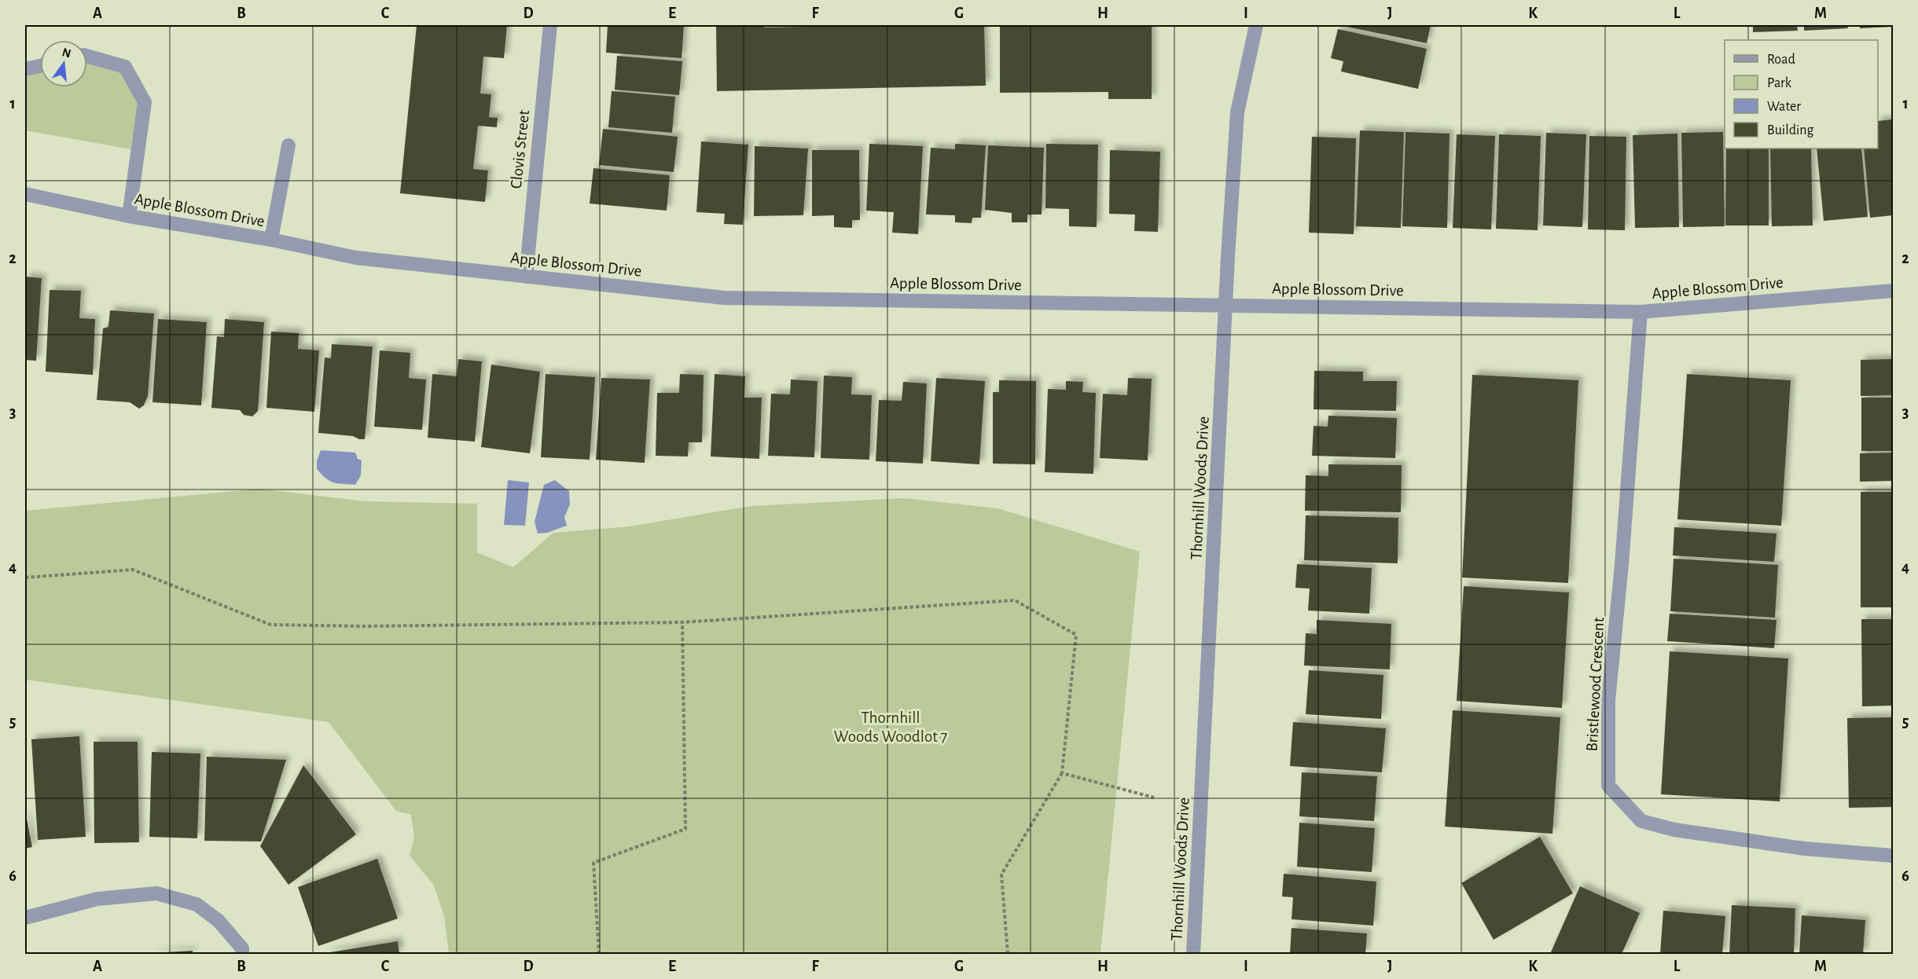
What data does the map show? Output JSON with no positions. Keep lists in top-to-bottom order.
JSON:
{
  "streets": {
    "street": [
      "Clovis Street",
      "Apple Blossom Drive",
      "Thornhill Woods Drive",
      "Bristlewood Crescent"
    ]
  },
  "crossings": [
    ["Clovis Street", "Apple Blossom Drive"],
    ["Apple Blossom Drive", "Thornhill Woods Drive"],
    ["Apple Blossom Drive", "Bristlewood Crescent"]
  ],
  "parks": ["Thornhill Woods Woodlot 7"],
  "legend": [
    "Road",
    "Park",
    "Water",
    "Building"
  ],
  "north": "top",
  "grid": {
    "columns": [
      "A",
      "B",
      "C",
      "D",
      "E",
      "F",
      "G",
      "H",
      "I",
      "J",
      "K",
      "L",
      "M"
    ],
    "rows": [
      "1",
      "2",
      "3",
      "4",
      "5",
      "6"
    ]
  }
}
